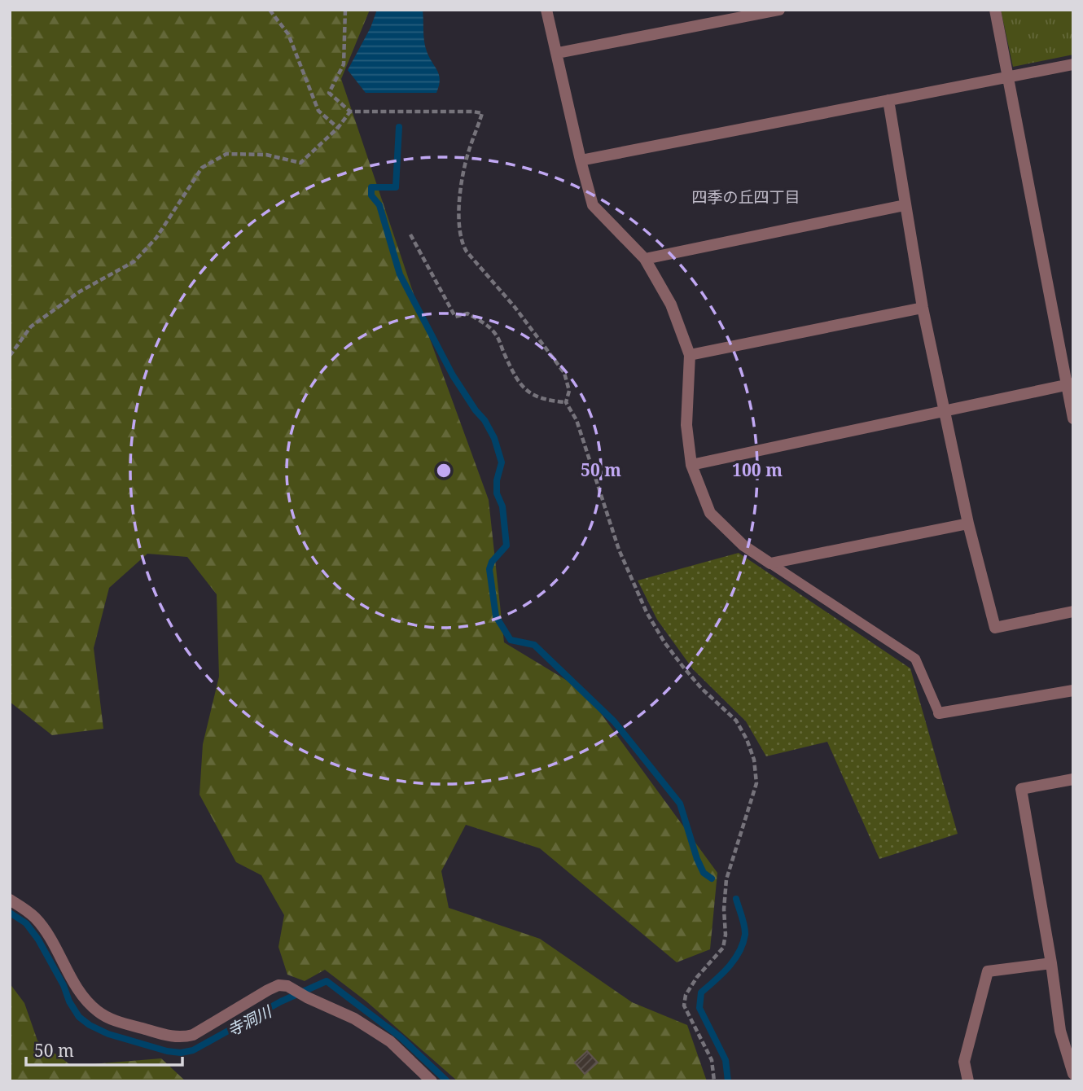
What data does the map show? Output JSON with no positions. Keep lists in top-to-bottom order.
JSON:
{
  "districts": ["四季の丘四丁目"],
  "water": ["寺洞川"],
  "scale_bar": "50 m",
  "rings": ["50 m", "100 m"]
}
